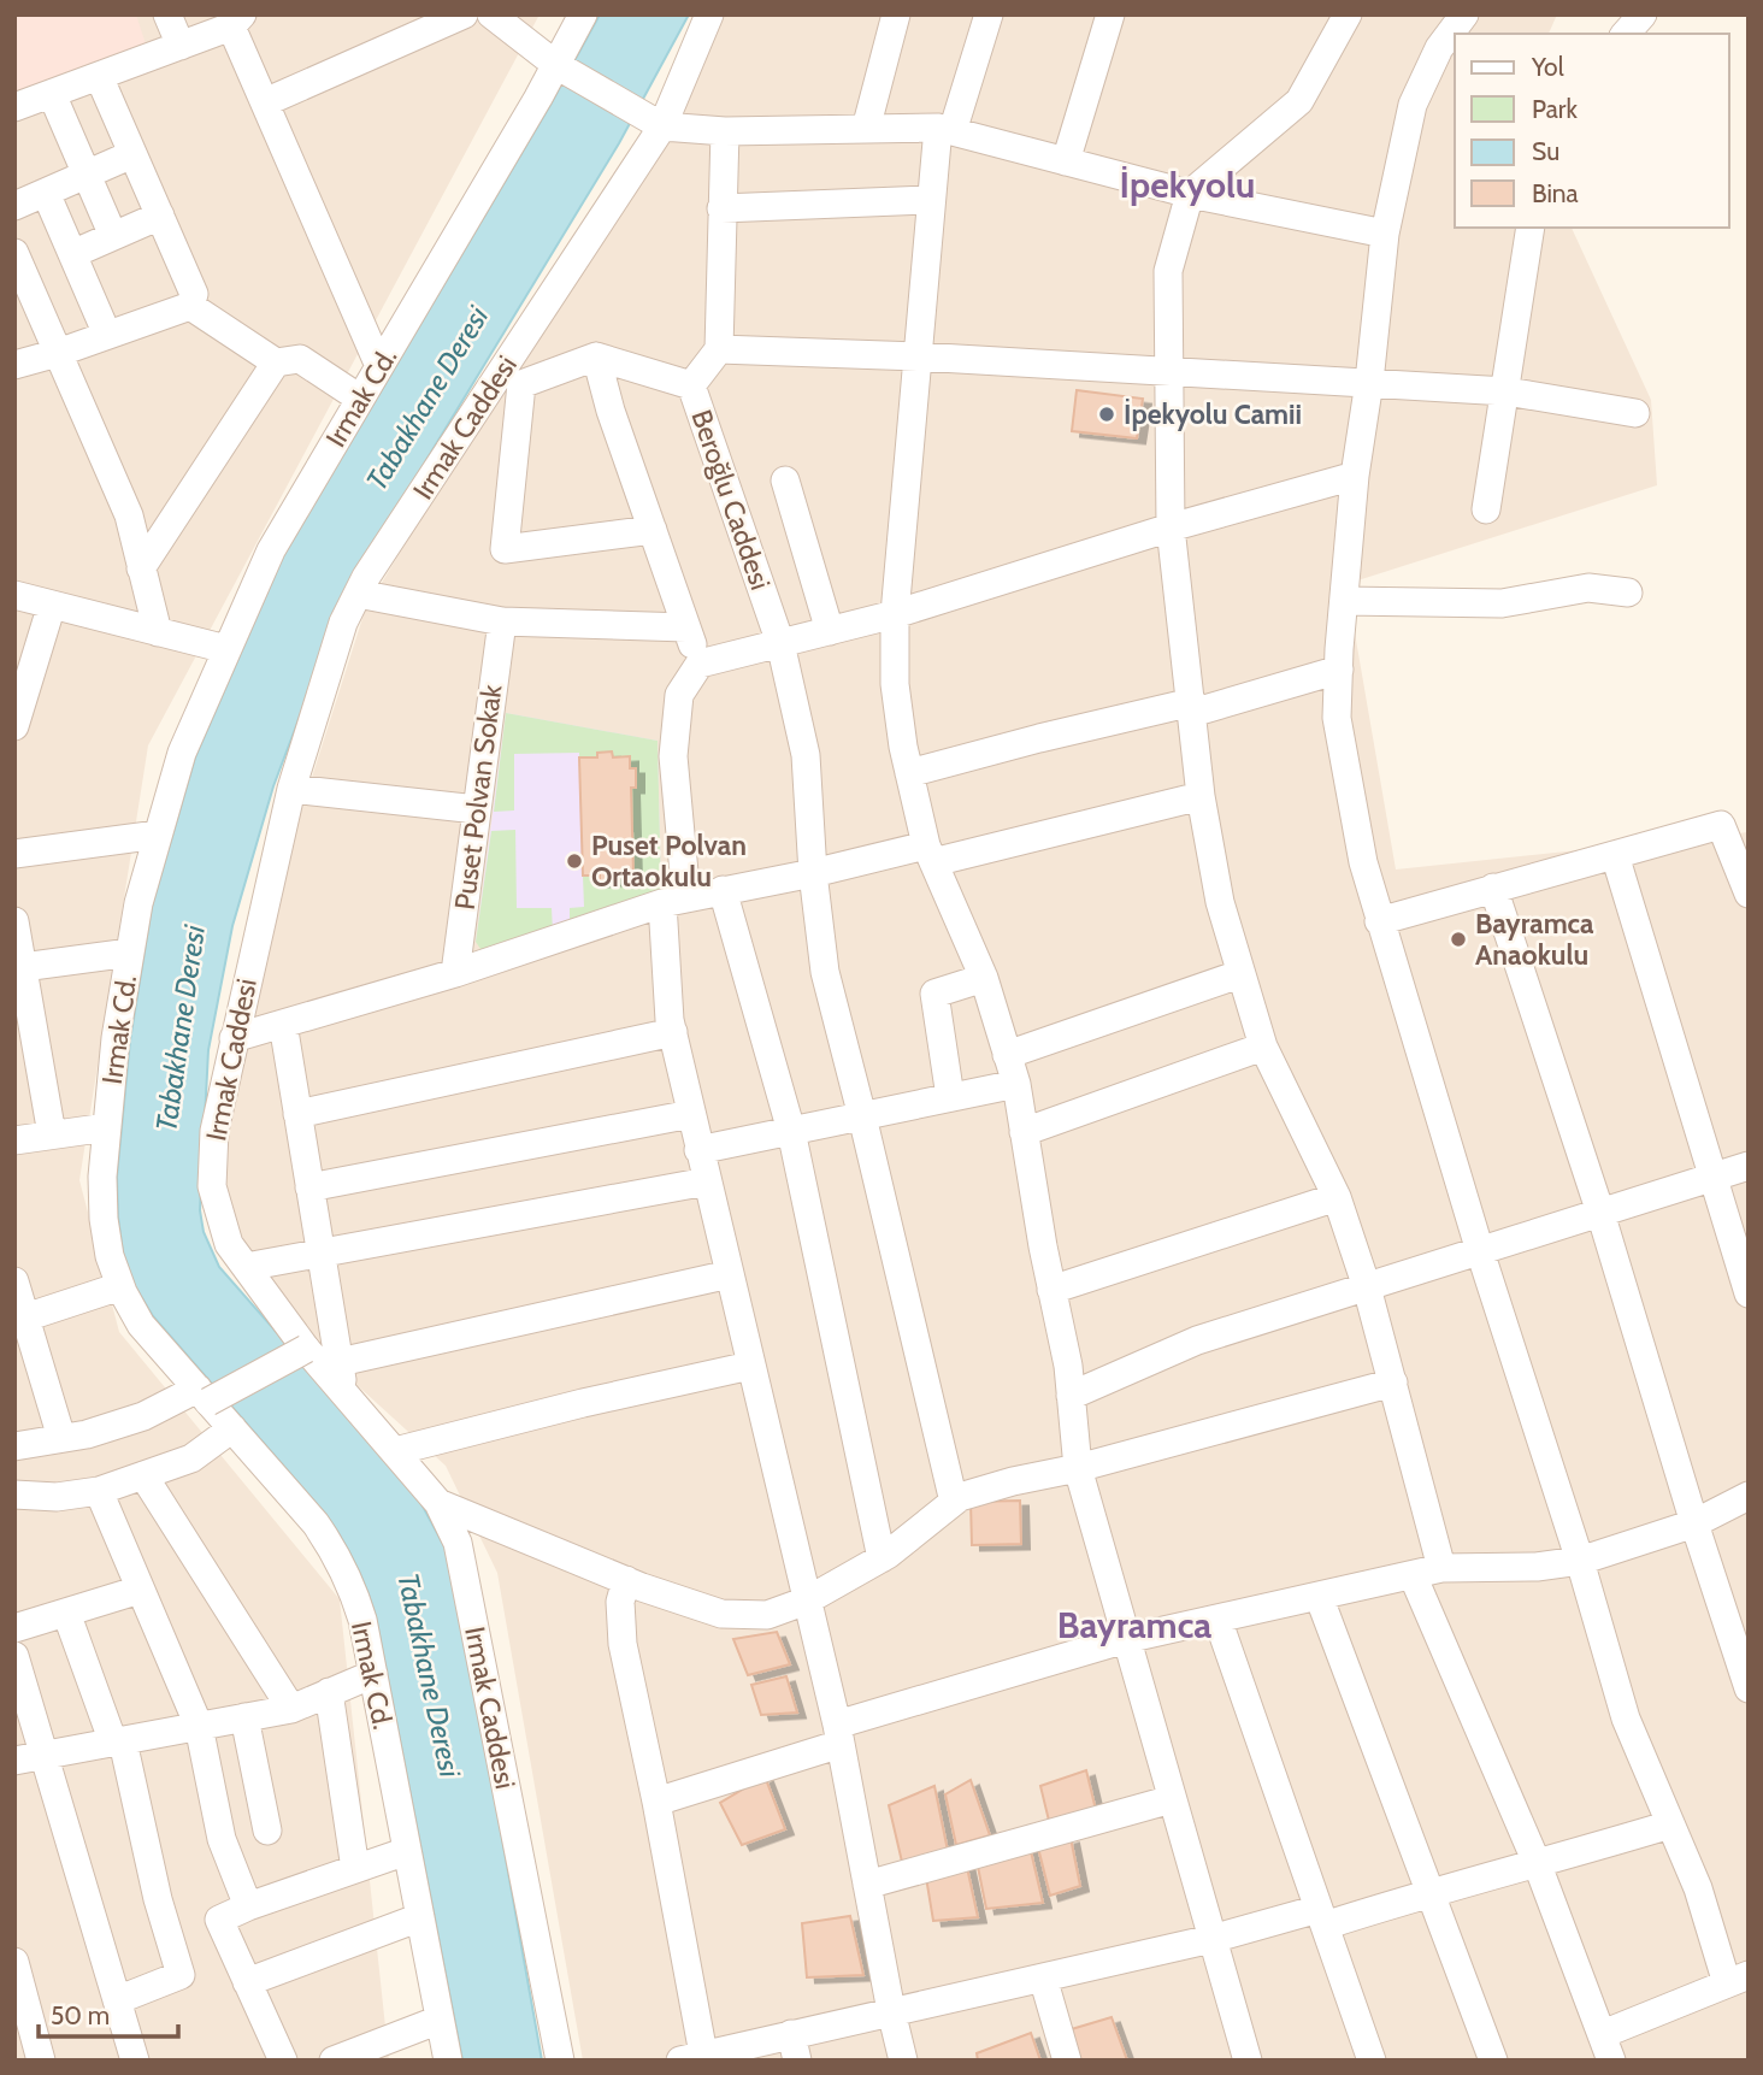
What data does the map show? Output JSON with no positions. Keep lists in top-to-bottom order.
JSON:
{
  "streets": {
    "street": [
      "Irmak Cd.",
      "Irmak Caddesi",
      "Beroğlu Caddesi",
      "Puset Polvan Sokak"
    ]
  },
  "districts": ["İpekyolu", "Bayramca"],
  "water": ["Tabakhane Deresi"],
  "places": ["İpekyolu Camii", "Puset Polvan Ortaokulu", "Bayramca Anaokulu"],
  "legend": [
    "Yol",
    "Park",
    "Su",
    "Bina"
  ],
  "scale_bar": "50 m"
}
